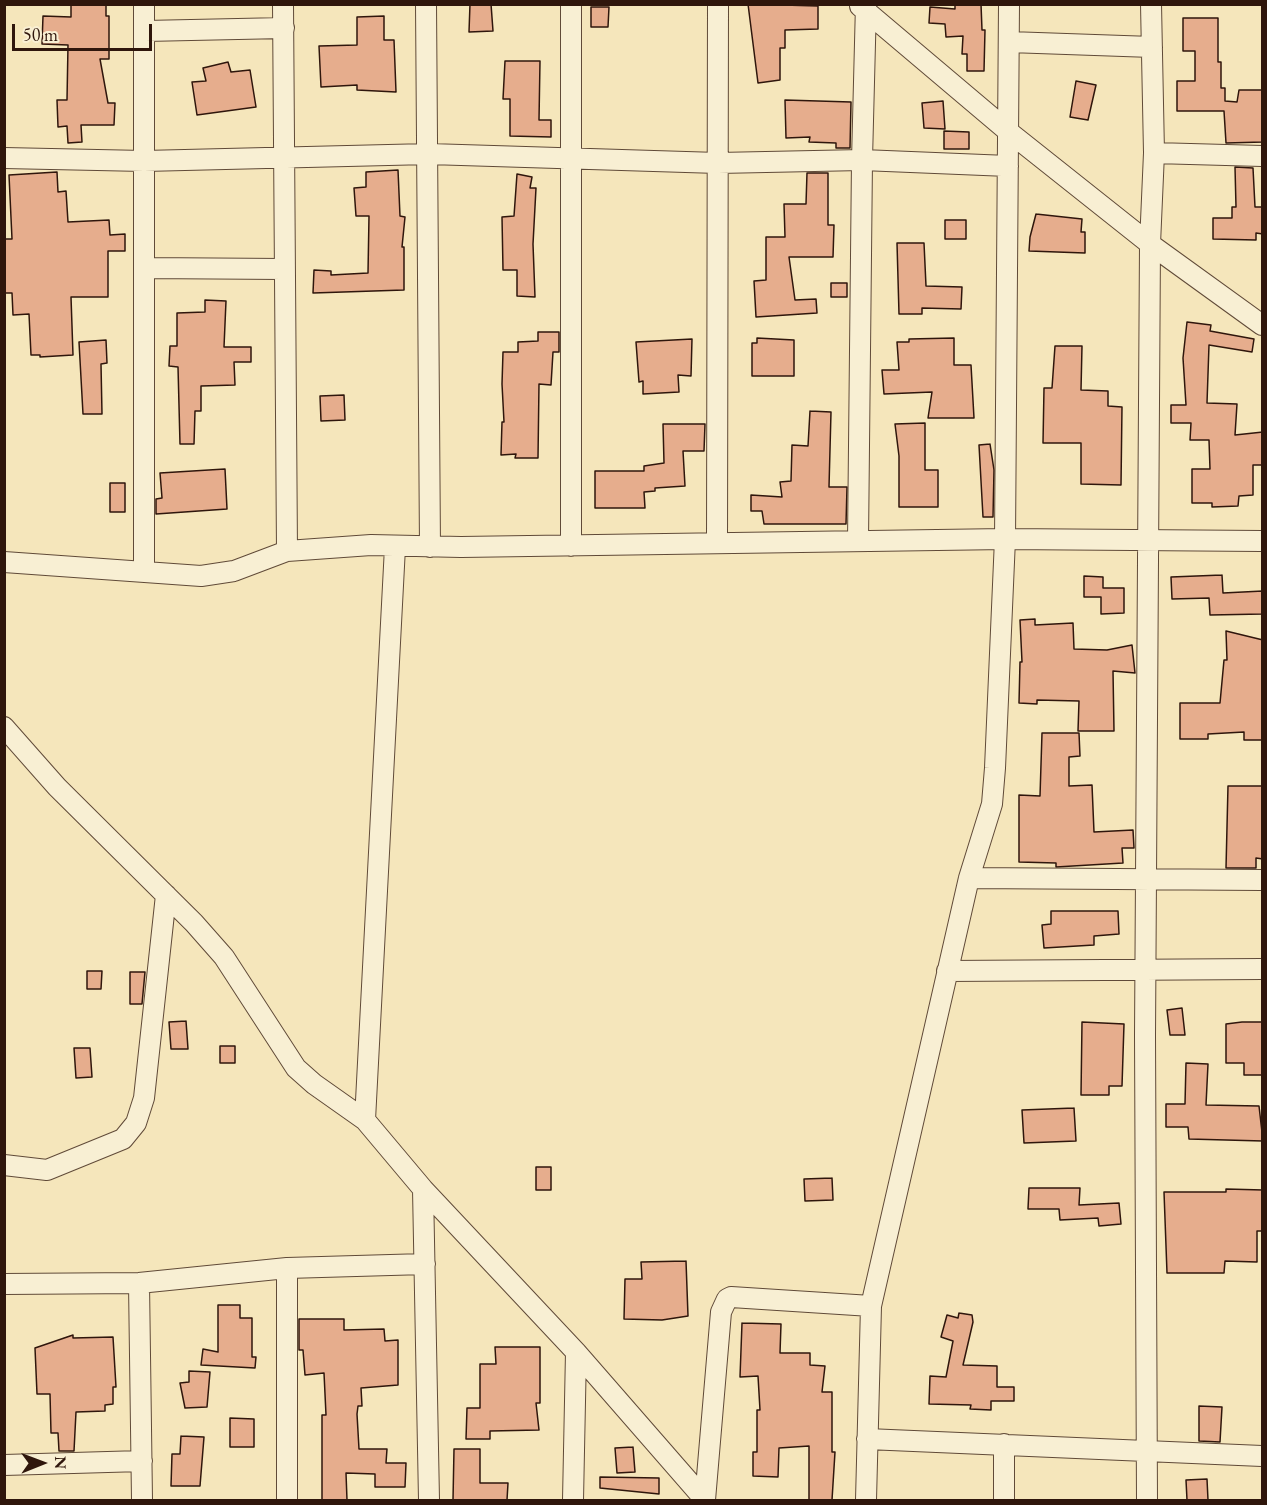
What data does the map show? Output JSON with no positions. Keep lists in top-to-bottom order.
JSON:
{
  "scale_bar": "50 m",
  "north": "right"
}
